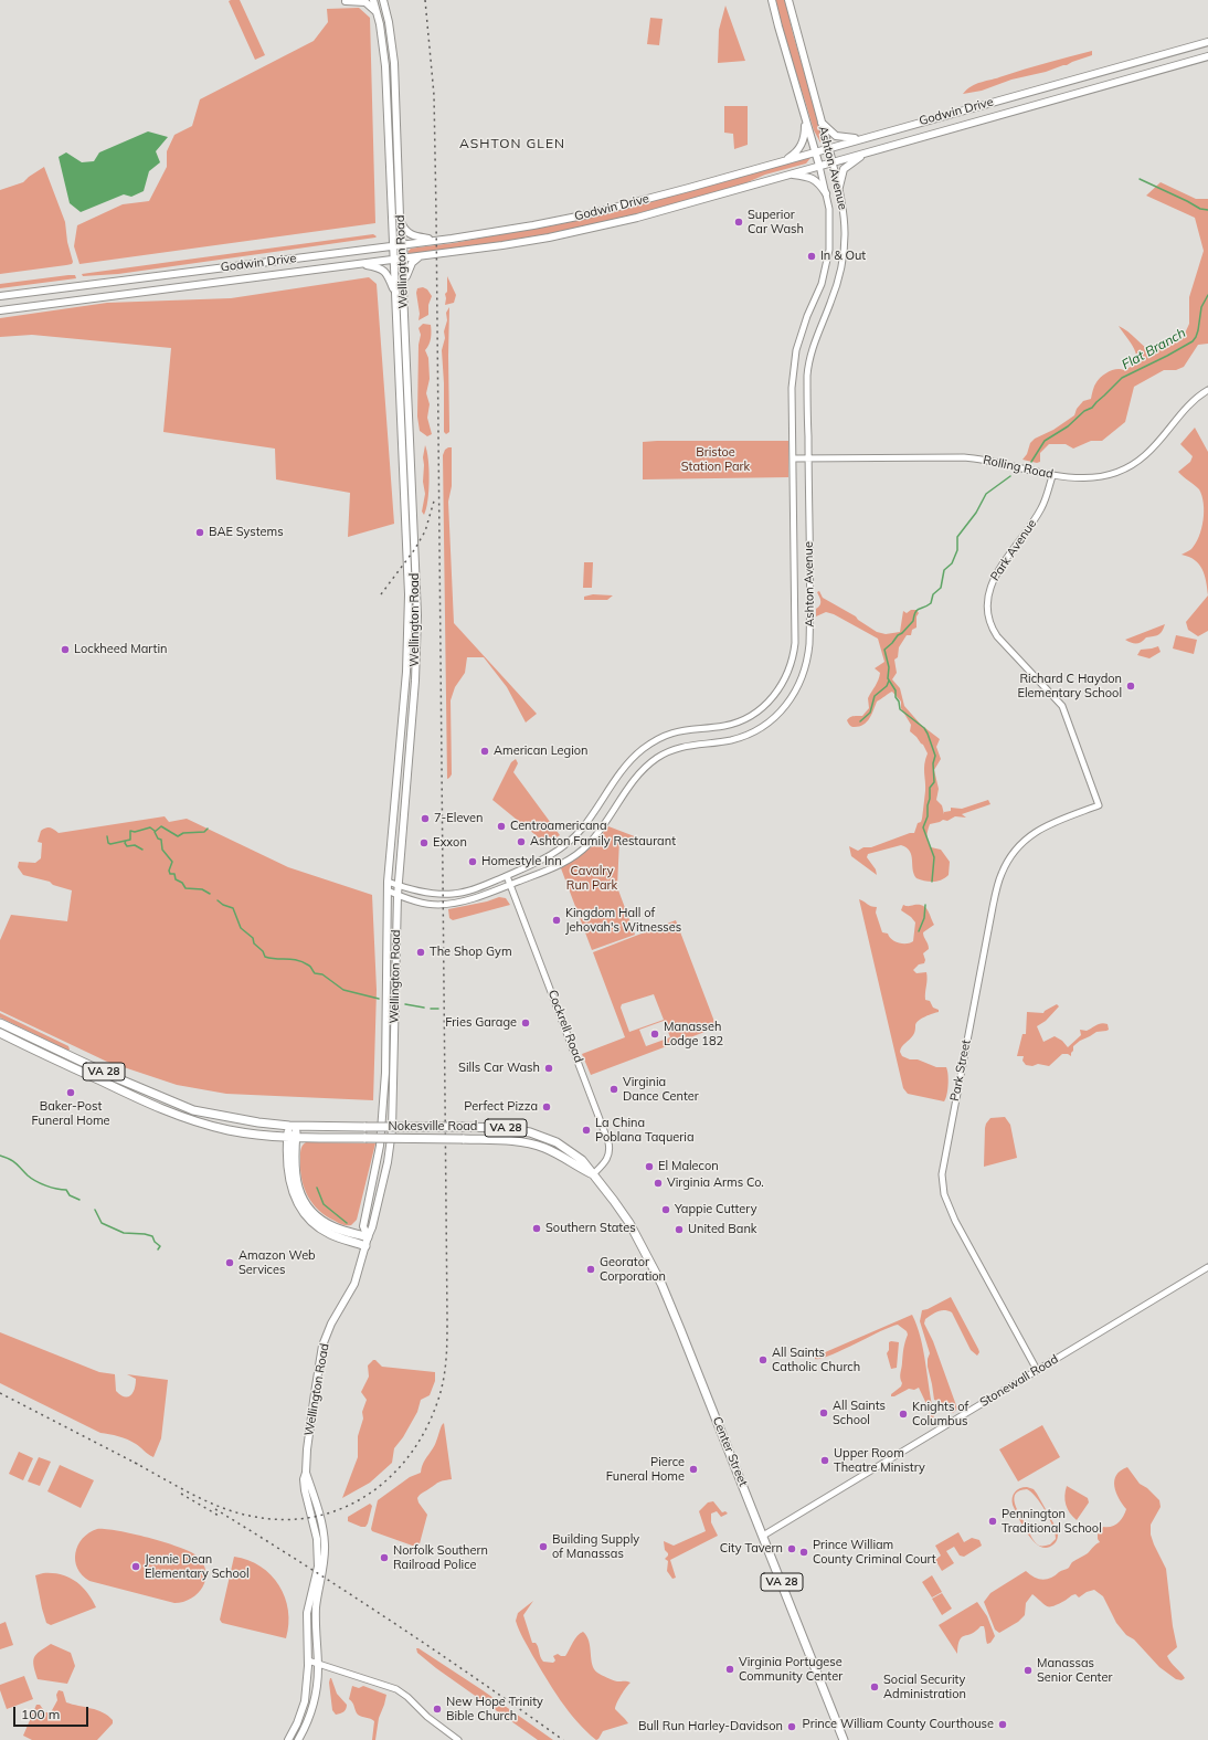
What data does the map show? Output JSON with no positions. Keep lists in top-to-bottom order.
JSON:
{
  "streets": {
    "highway": ["VA 28", "Nokesville Road", "Center Street"],
    "main road": ["Godwin Drive", "Ashton Avenue", "Wellington Road"],
    "street": [
      "Rolling Road",
      "Park Avenue",
      "Cockrell Road",
      "Park Street",
      "Stonewall Road"
    ]
  },
  "crossings": [
    ["Godwin Drive", "Ashton Avenue"],
    ["Godwin Drive", "Wellington Road"],
    ["Ashton Avenue", "Wellington Road"],
    ["Ashton Avenue", "Rolling Road"],
    ["Ashton Avenue", "Cockrell Road"],
    ["Rolling Road", "Park Avenue"],
    ["Park Avenue", "Park Street"],
    ["Cockrell Road", "Nokesville Road"],
    ["Cockrell Road", "Center Street"],
    ["Park Street", "Stonewall Road"],
    ["Nokesville Road", "Center Street"],
    ["Stonewall Road", "Center Street"]
  ],
  "districts": ["ASHTON GLEN"],
  "water": ["Flat Branch"],
  "parks": ["Bristoe Station Park", "Cavalry Run Park"],
  "places": [
    "Superior Car Wash",
    "In & Out",
    "BAE Systems",
    "Lockheed Martin",
    "Richard C Haydon Elementary School",
    "American Legion",
    "7-Eleven",
    "Centroamericana",
    "Ashton Family Restaurant",
    "Exxon",
    "Homestyle Inn",
    "Kingdom Hall of Jehovah's Witnesses",
    "The Shop Gym",
    "Fries Garage",
    "Manasseh Lodge 182",
    "Sills Car Wash",
    "Virginia Dance Center",
    "Baker-Post Funeral Home",
    "Perfect Pizza",
    "La China Poblana Taqueria",
    "El Malecon",
    "Virginia Arms Co.",
    "Yappie Cuttery",
    "Southern States",
    "United Bank",
    "Amazon Web Services",
    "Georator Corporation",
    "All Saints Catholic Church",
    "All Saints School",
    "Knights of Columbus",
    "Upper Room Theatre Ministry",
    "Pierce Funeral Home",
    "Pennington Traditional School",
    "Building Supply of Manassas",
    "City Tavern",
    "Prince William County Criminal Court",
    "Norfolk Southern Railroad Police",
    "Jennie Dean Elementary School",
    "Virginia Portugese Community Center",
    "Manassas Senior Center",
    "Social Security Administration",
    "New Hope Trinity Bible Church",
    "Prince William County Courthouse",
    "Bull Run Harley-Davidson"
  ],
  "scale_bar": "100 m"
}
